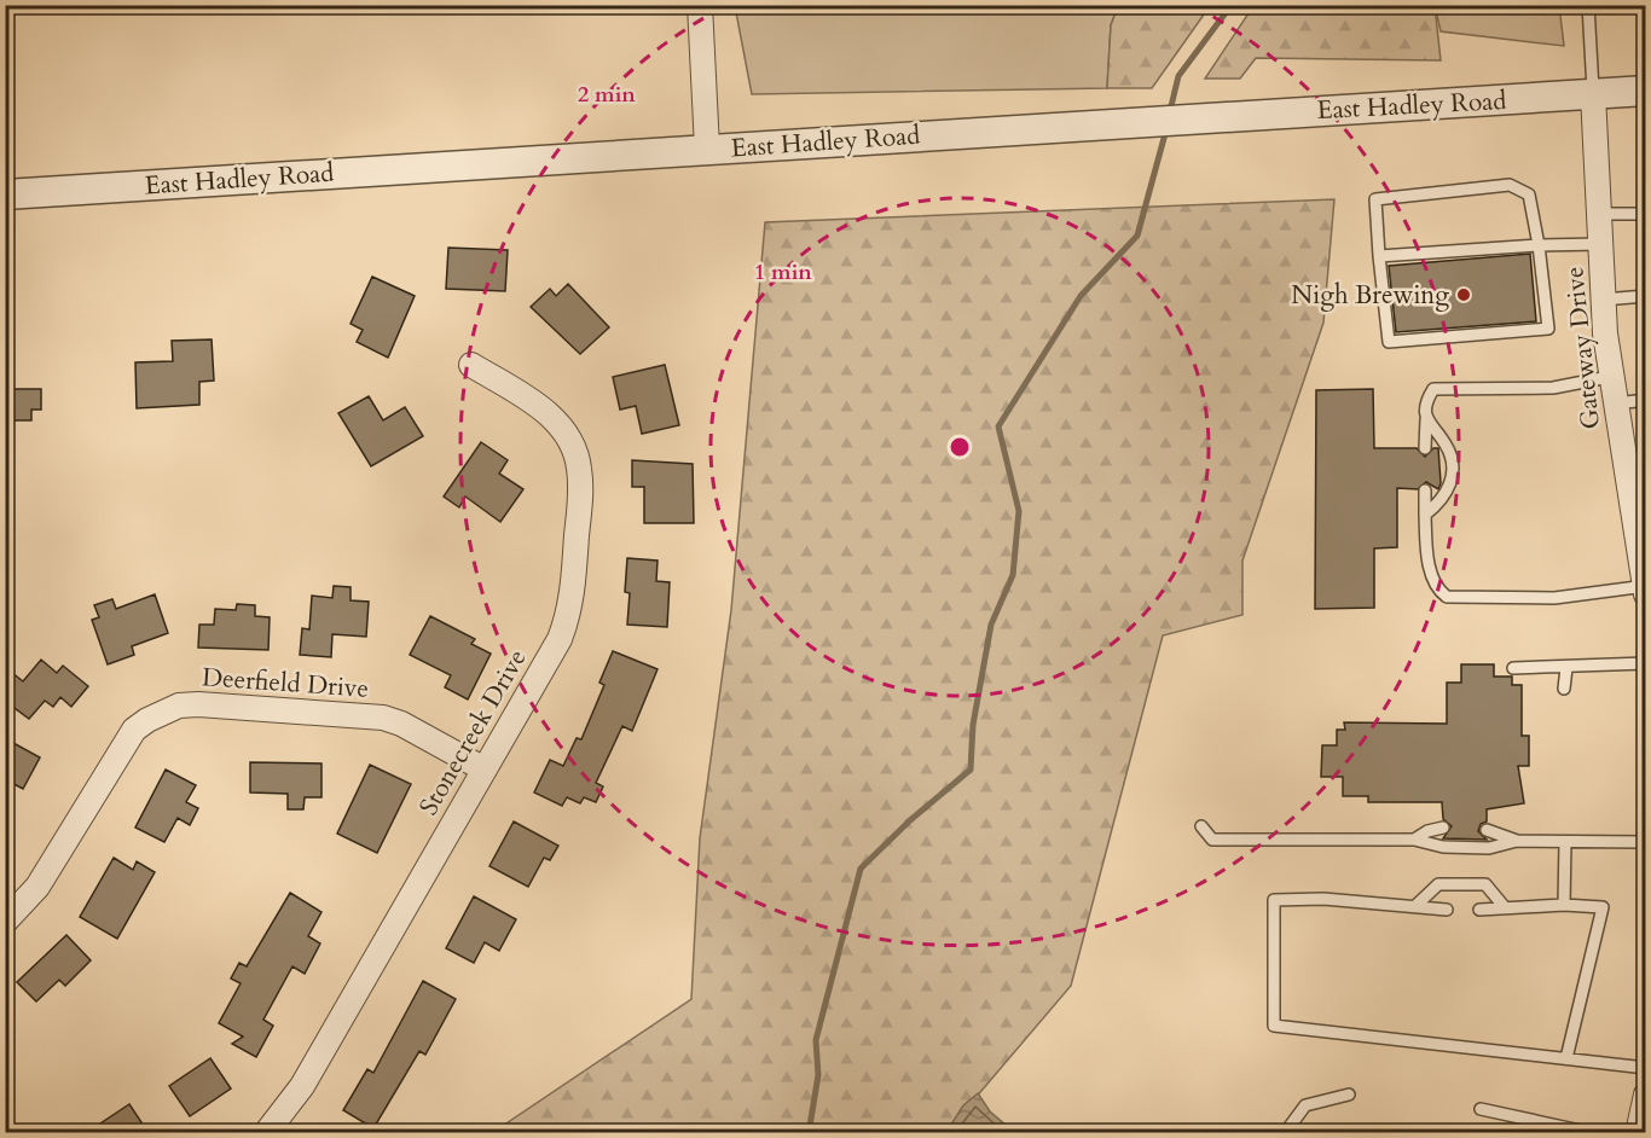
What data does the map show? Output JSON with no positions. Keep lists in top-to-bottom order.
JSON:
{
  "streets": {
    "street": [
      "East Hadley Road",
      "Gateway Drive",
      "Deerfield Drive",
      "Stonecreek Drive"
    ]
  },
  "crossings": [
    ["East Hadley Road", "Gateway Drive"],
    ["Deerfield Drive", "Stonecreek Drive"]
  ],
  "places": ["Nigh Brewing"],
  "rings": ["2 min", "1 min"]
}
